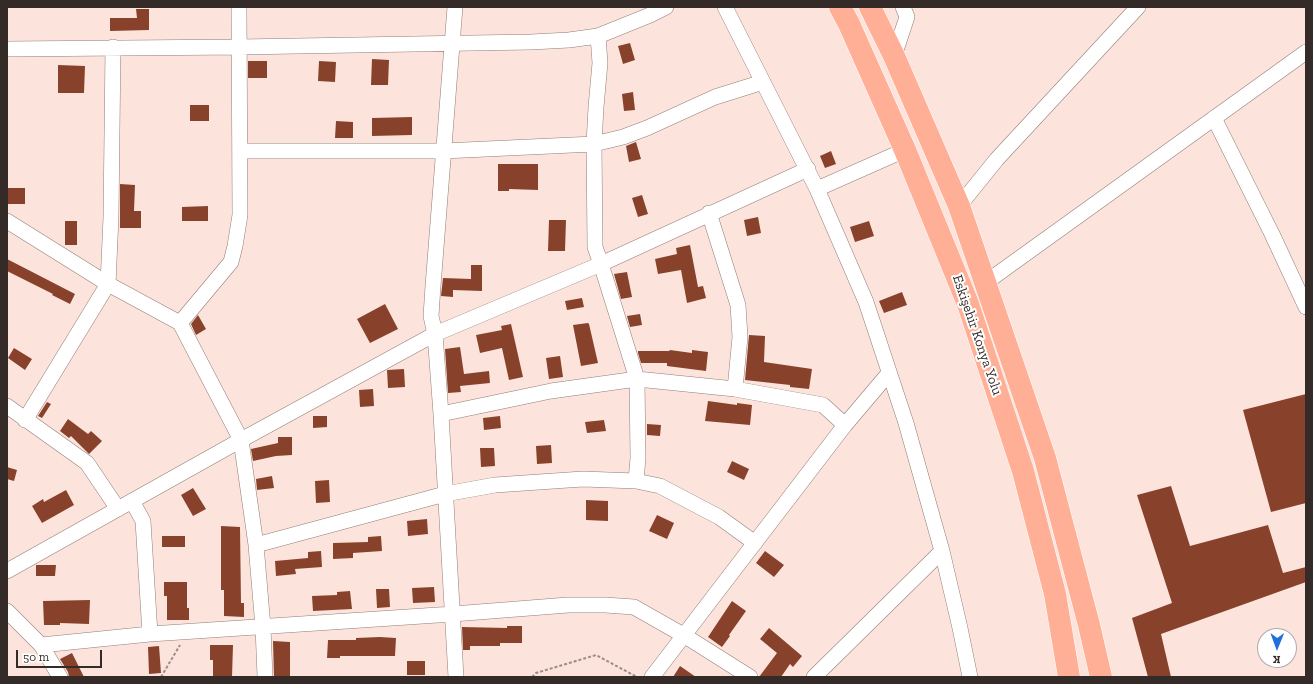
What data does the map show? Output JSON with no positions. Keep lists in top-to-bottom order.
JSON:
{
  "streets": {
    "highway": ["Eskişehir Konya Yolu"]
  },
  "scale_bar": "50 m",
  "north": "bottom"
}
